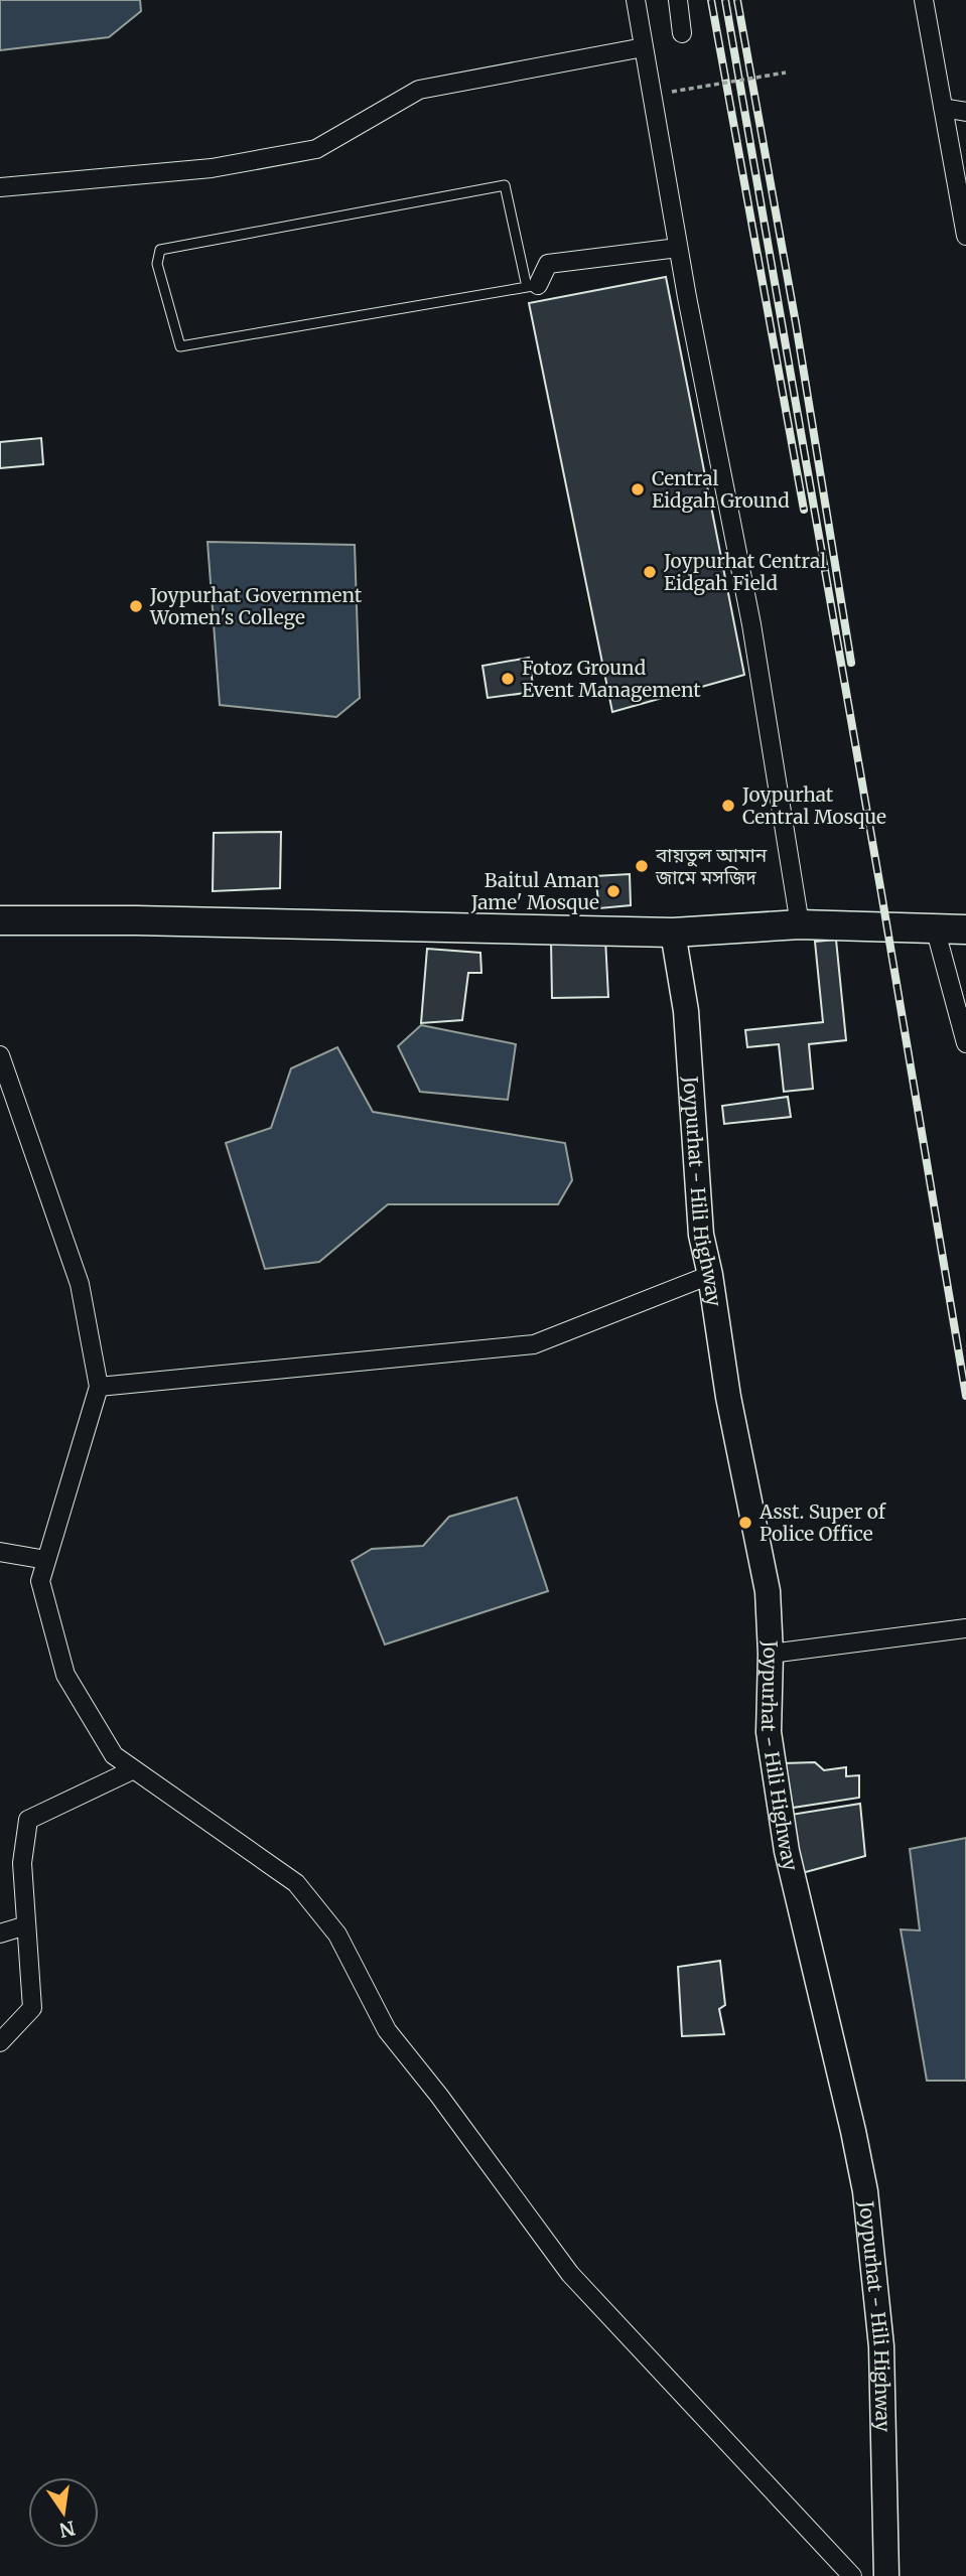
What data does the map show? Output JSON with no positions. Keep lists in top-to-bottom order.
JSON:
{
  "streets": {
    "main road": ["Joypurhat - Hili Highway"]
  },
  "places": [
    "Central Eidgah Ground",
    "Joypurhat Central Eidgah Field",
    "Joypurhat Government Women's College",
    "Fotoz Ground Event Management",
    "Joypurhat Central Mosque",
    "বায়তুল আমান জামে মসজিদ",
    "Baitul Aman Jame' Mosque",
    "Asst. Super of Police Office"
  ],
  "north": "bottom"
}
